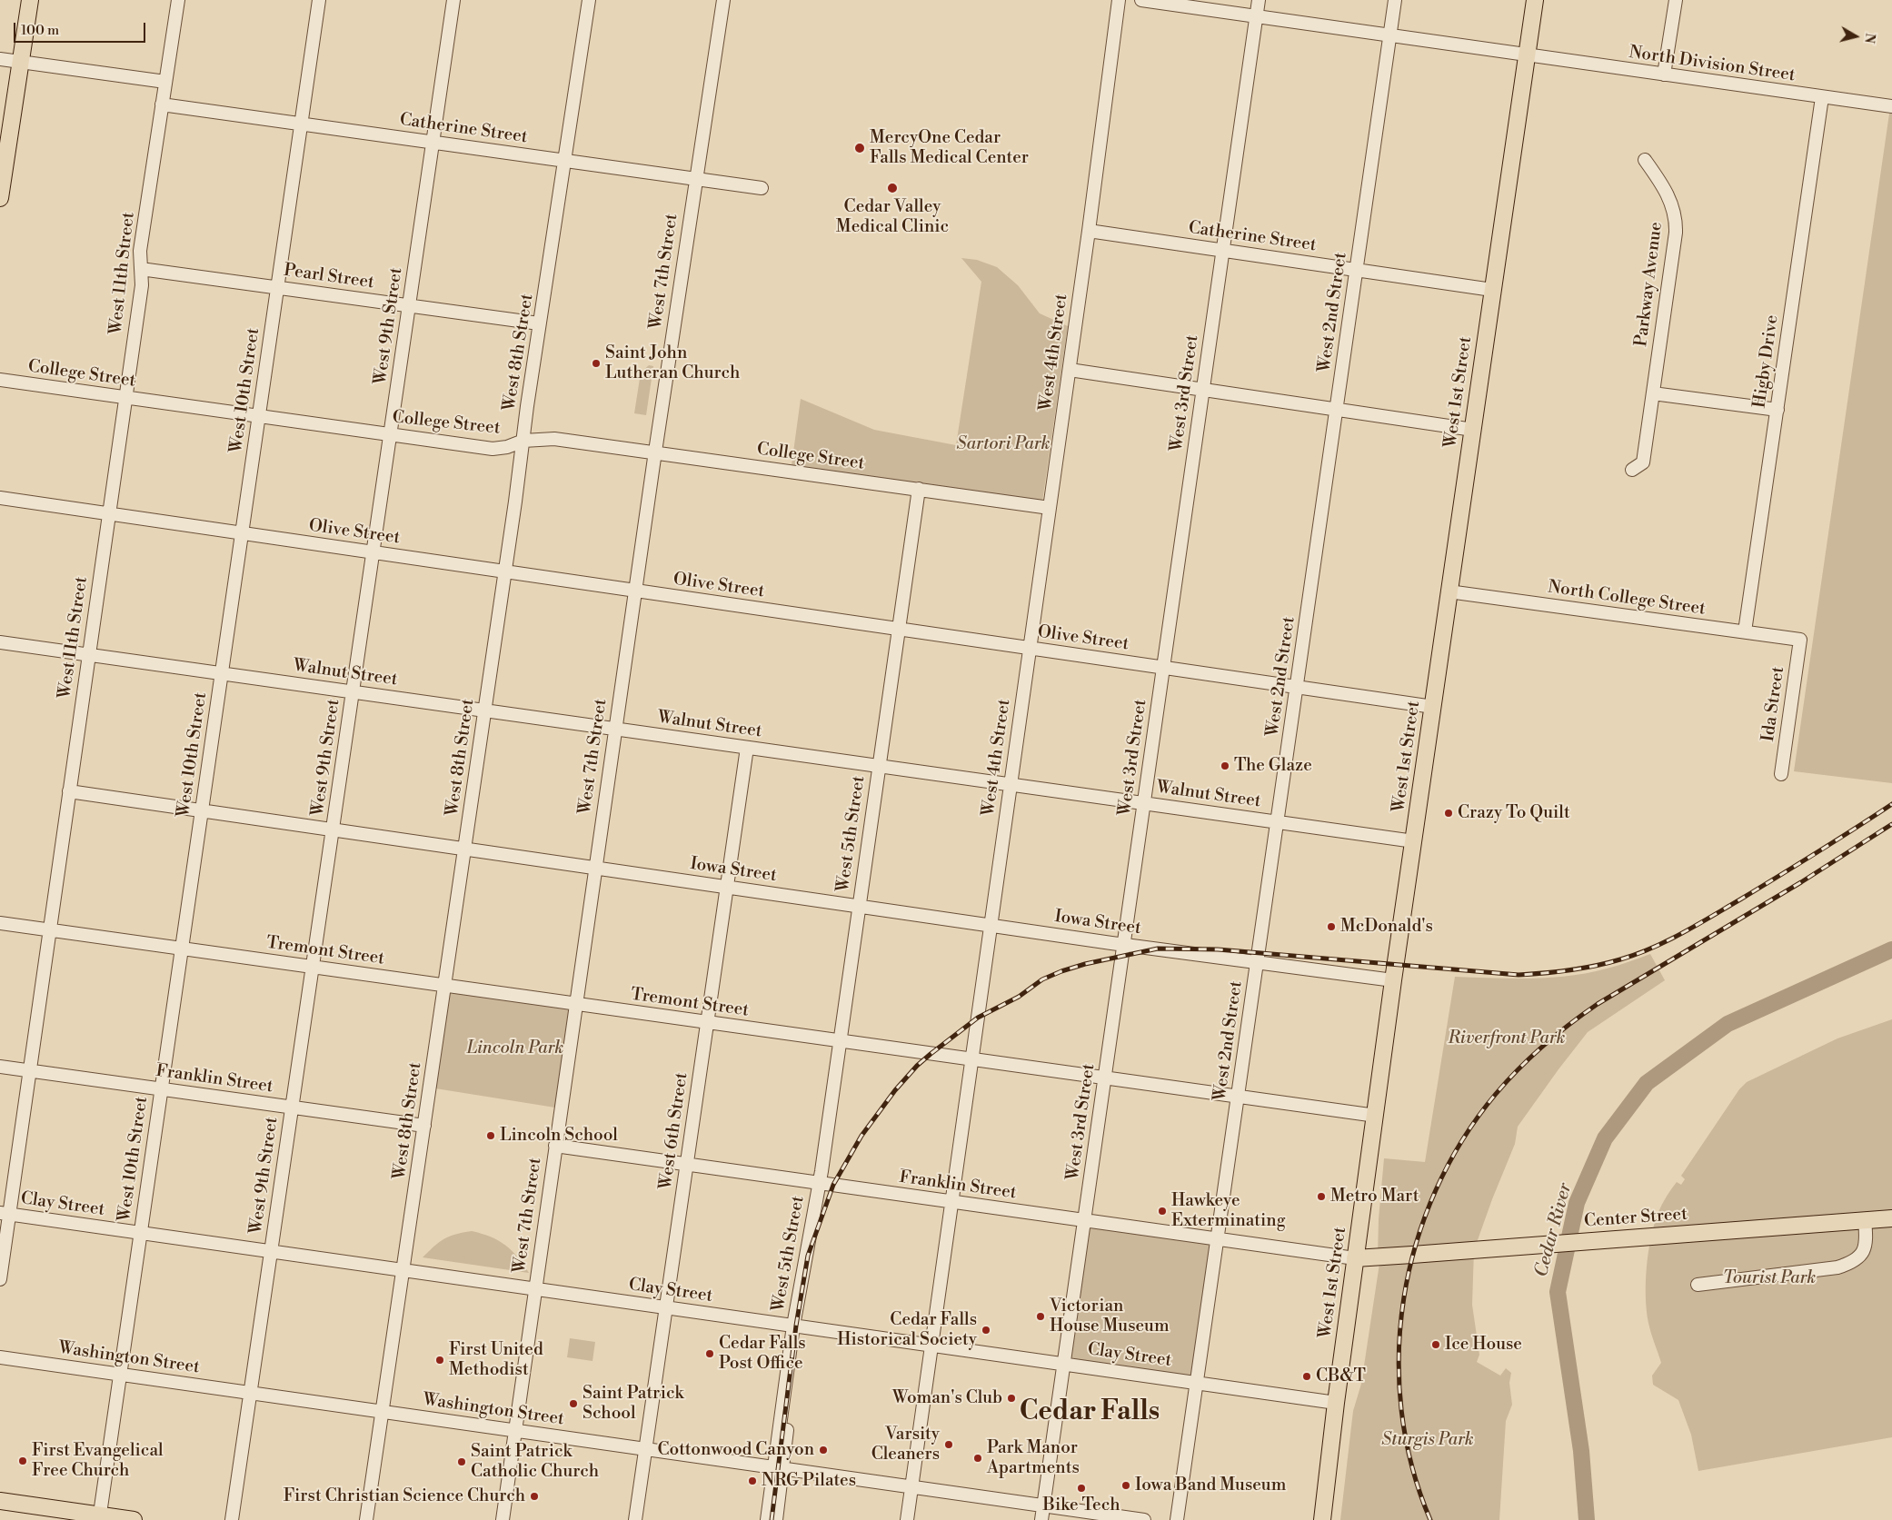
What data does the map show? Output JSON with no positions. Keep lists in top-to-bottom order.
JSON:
{
  "streets": {
    "main road": ["West 1st Street", "Center Street"],
    "street": [
      "North Division Street",
      "Catherine Street",
      "West 7th Street",
      "West 11th Street",
      "Pearl Street",
      "Parkway Avenue",
      "West 2nd Street",
      "West 9th Street",
      "West 8th Street",
      "West 4th Street",
      "Higby Drive",
      "College Street",
      "West 10th Street",
      "West 3rd Street",
      "Olive Street",
      "North College Street",
      "Walnut Street",
      "Ida Street",
      "West 5th Street",
      "Iowa Street",
      "Tremont Street",
      "Franklin Street",
      "West 6th Street",
      "Clay Street",
      "Washington Street"
    ]
  },
  "crossings": [
    ["North Division Street", "West 2nd Street"],
    ["North Division Street", "Higby Drive"],
    ["North Division Street", "West 1st Street"],
    ["North Division Street", "West 3rd Street"],
    ["Catherine Street", "West 7th Street"],
    ["Catherine Street", "West 11th Street"],
    ["Catherine Street", "West 2nd Street"],
    ["Catherine Street", "West 9th Street"],
    ["Catherine Street", "West 8th Street"],
    ["Catherine Street", "West 4th Street"],
    ["Catherine Street", "West 10th Street"],
    ["Catherine Street", "West 1st Street"],
    ["Catherine Street", "West 3rd Street"],
    ["West 7th Street", "College Street"],
    ["West 7th Street", "Olive Street"],
    ["West 7th Street", "Walnut Street"],
    ["West 7th Street", "Iowa Street"],
    ["West 7th Street", "Tremont Street"],
    ["West 7th Street", "Franklin Street"],
    ["West 7th Street", "Clay Street"],
    ["West 7th Street", "Washington Street"],
    ["West 11th Street", "Pearl Street"],
    ["West 11th Street", "College Street"],
    ["West 11th Street", "Olive Street"],
    ["West 11th Street", "Walnut Street"],
    ["West 11th Street", "Iowa Street"],
    ["West 11th Street", "Tremont Street"],
    ["West 11th Street", "Franklin Street"],
    ["West 11th Street", "Clay Street"],
    ["Pearl Street", "West 9th Street"],
    ["Pearl Street", "West 8th Street"],
    ["Pearl Street", "West 10th Street"],
    ["West 2nd Street", "Olive Street"],
    ["West 2nd Street", "Walnut Street"],
    ["West 2nd Street", "Iowa Street"],
    ["West 2nd Street", "Tremont Street"],
    ["West 2nd Street", "Franklin Street"],
    ["West 2nd Street", "Clay Street"],
    ["West 9th Street", "College Street"],
    ["West 9th Street", "Olive Street"],
    ["West 9th Street", "Walnut Street"],
    ["West 9th Street", "Iowa Street"],
    ["West 9th Street", "Tremont Street"],
    ["West 9th Street", "Franklin Street"],
    ["West 9th Street", "Clay Street"],
    ["West 9th Street", "Washington Street"],
    ["West 8th Street", "College Street"],
    ["West 8th Street", "Olive Street"],
    ["West 8th Street", "Walnut Street"],
    ["West 8th Street", "Iowa Street"],
    ["West 8th Street", "Tremont Street"],
    ["West 8th Street", "Franklin Street"],
    ["West 8th Street", "Clay Street"],
    ["West 8th Street", "Washington Street"],
    ["West 4th Street", "College Street"],
    ["West 4th Street", "Olive Street"],
    ["West 4th Street", "Walnut Street"],
    ["West 4th Street", "Iowa Street"],
    ["West 4th Street", "Tremont Street"],
    ["West 4th Street", "Franklin Street"],
    ["West 4th Street", "Clay Street"],
    ["West 4th Street", "Washington Street"],
    ["Higby Drive", "North College Street"],
    ["College Street", "West 10th Street"],
    ["College Street", "West 5th Street"],
    ["West 10th Street", "Olive Street"],
    ["West 10th Street", "Walnut Street"],
    ["West 10th Street", "Iowa Street"],
    ["West 10th Street", "Tremont Street"],
    ["West 10th Street", "Franklin Street"],
    ["West 10th Street", "Clay Street"],
    ["West 10th Street", "Washington Street"],
    ["West 1st Street", "Olive Street"],
    ["West 1st Street", "North College Street"],
    ["West 1st Street", "Walnut Street"],
    ["West 1st Street", "Iowa Street"],
    ["West 1st Street", "Tremont Street"],
    ["West 1st Street", "Franklin Street"],
    ["West 1st Street", "Clay Street"],
    ["West 1st Street", "Center Street"],
    ["West 3rd Street", "Olive Street"],
    ["West 3rd Street", "Walnut Street"],
    ["West 3rd Street", "Iowa Street"],
    ["West 3rd Street", "Tremont Street"],
    ["West 3rd Street", "Franklin Street"],
    ["West 3rd Street", "Clay Street"],
    ["West 3rd Street", "Washington Street"],
    ["Olive Street", "West 5th Street"],
    ["North College Street", "Ida Street"],
    ["Walnut Street", "West 5th Street"],
    ["Walnut Street", "West 6th Street"],
    ["West 5th Street", "Iowa Street"],
    ["West 5th Street", "Tremont Street"],
    ["West 5th Street", "Franklin Street"],
    ["West 5th Street", "Clay Street"],
    ["West 5th Street", "Washington Street"],
    ["Iowa Street", "West 6th Street"],
    ["Tremont Street", "West 6th Street"],
    ["Franklin Street", "West 6th Street"],
    ["Franklin Street", "Center Street"],
    ["West 6th Street", "Clay Street"],
    ["West 6th Street", "Washington Street"]
  ],
  "districts": ["Cedar Falls"],
  "water": ["Cedar River"],
  "parks": [
    "Sartori Park",
    "Riverfront Park",
    "Lincoln Park",
    "Tourist Park",
    "Sturgis Park"
  ],
  "places": [
    "MercyOne Cedar Falls Medical Center",
    "Cedar Valley Medical Clinic",
    "Saint John Lutheran Church",
    "The Glaze",
    "Crazy To Quilt",
    "McDonald's",
    "Lincoln School",
    "Metro Mart",
    "Hawkeye Exterminating",
    "Victorian House Museum",
    "Cedar Falls Historical Society",
    "Ice House",
    "Cedar Falls Post Office",
    "First United Methodist",
    "CB&T",
    "Woman's Club",
    "Saint Patrick School",
    "Varsity Cleaners",
    "Cottonwood Canyon",
    "Park Manor Apartments",
    "First Evangelical Free Church",
    "Saint Patrick Catholic Church",
    "NRG Pilates",
    "Iowa Band Museum",
    "Bike Tech",
    "First Christian Science Church"
  ],
  "scale_bar": "100 m",
  "north": "right"
}
